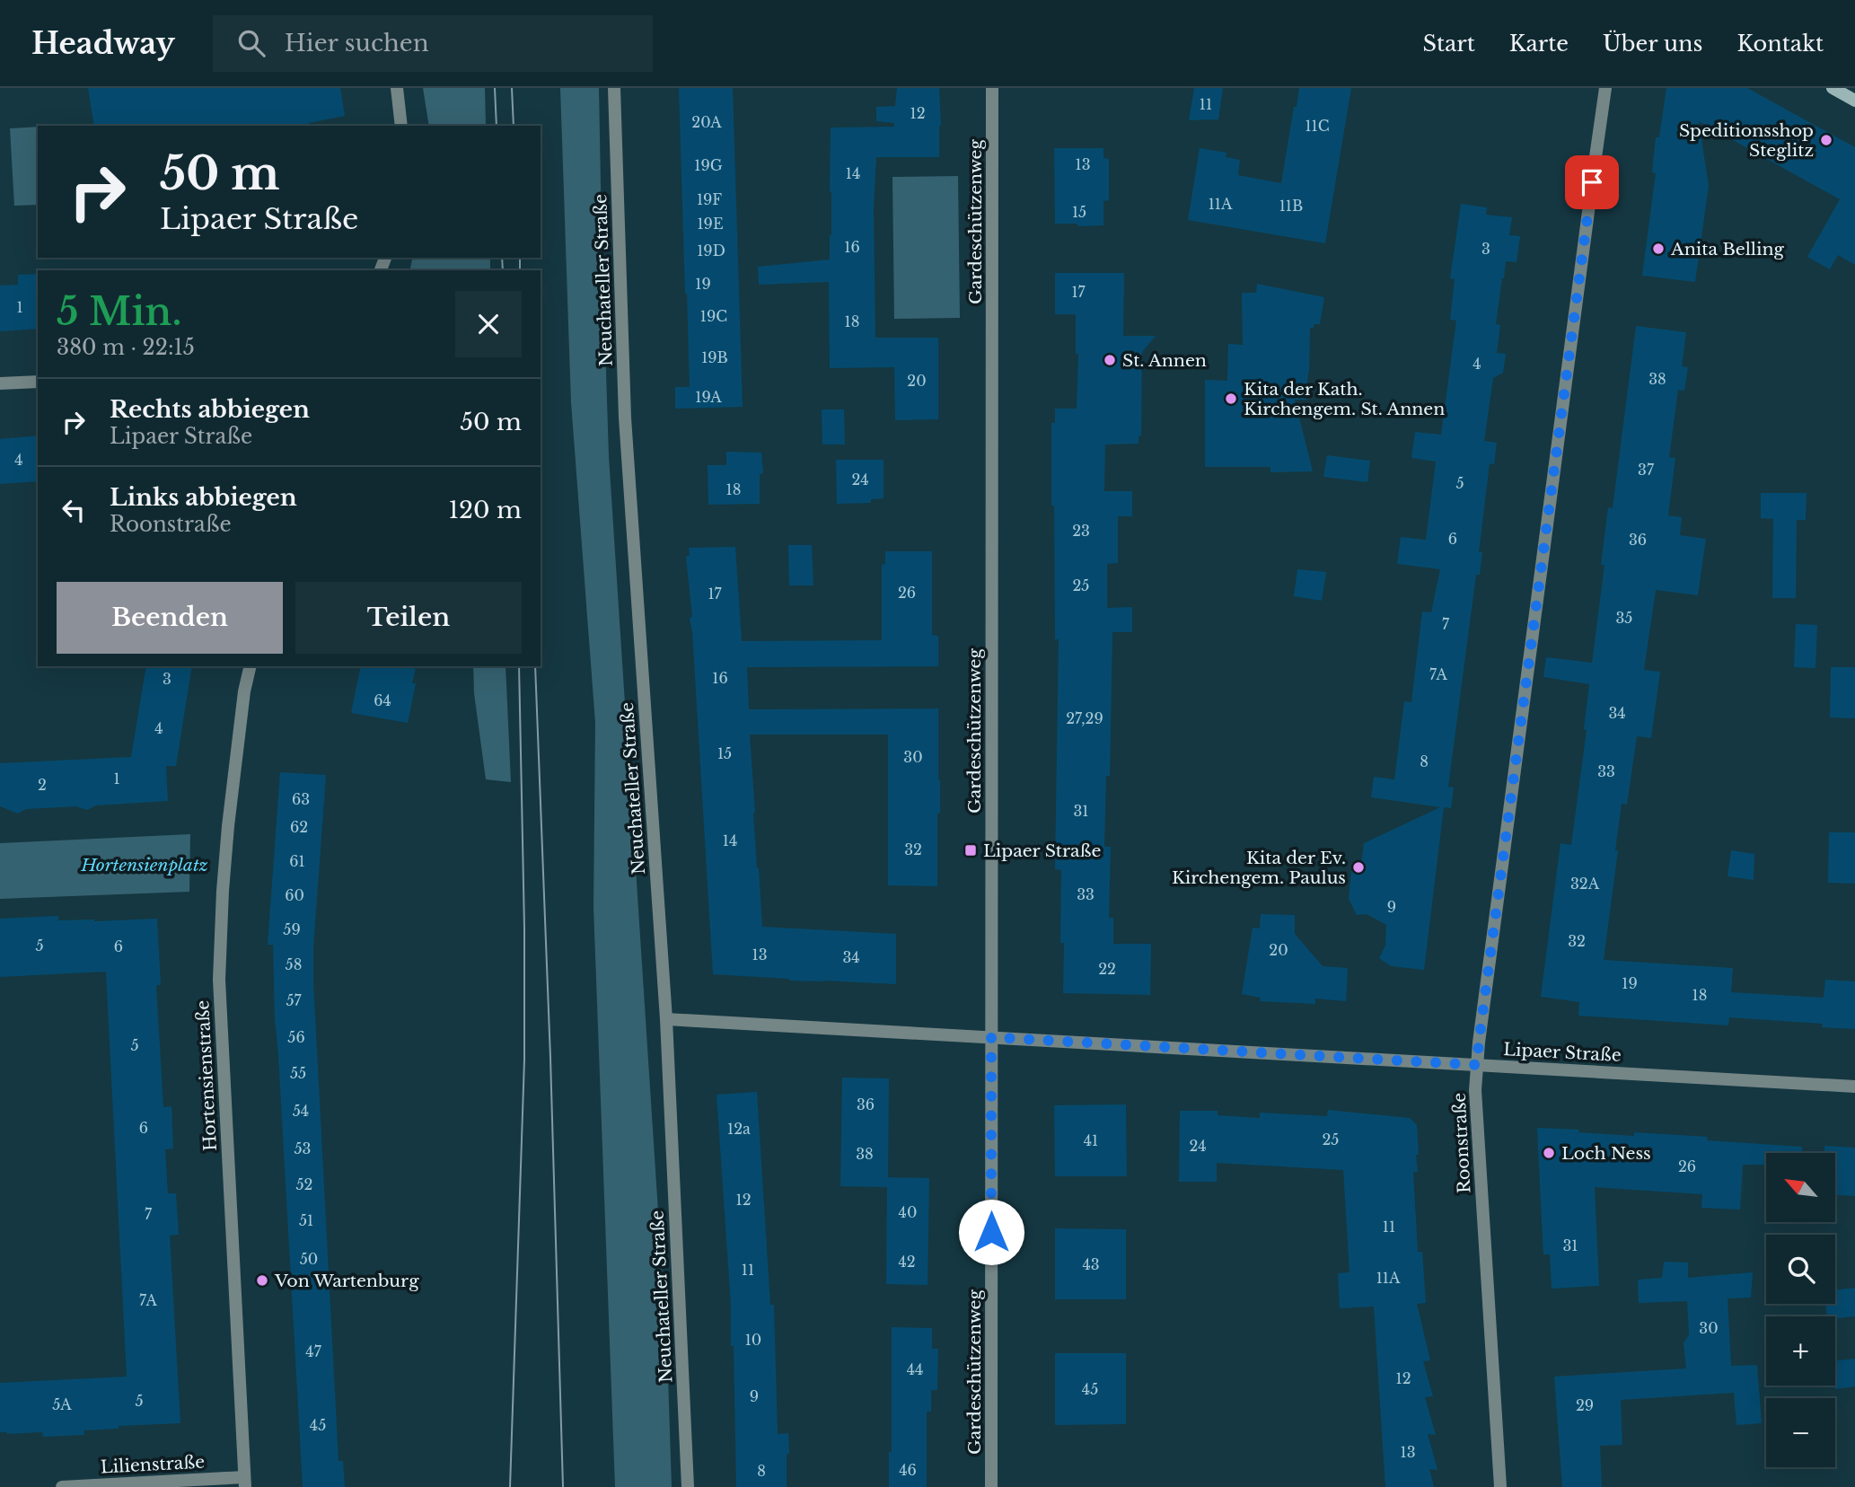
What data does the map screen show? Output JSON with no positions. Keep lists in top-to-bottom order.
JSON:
{
  "streets": {
    "street": [
      "Gardeschützenweg",
      "Neuchateller Straße",
      "Lipaer Straße",
      "Hortensienstraße",
      "Roonstraße",
      "Lilienstraße"
    ]
  },
  "crossings": [
    ["Gardeschützenweg", "Lipaer Straße"],
    ["Neuchateller Straße", "Lipaer Straße"],
    ["Lipaer Straße", "Roonstraße"],
    ["Hortensienstraße", "Lilienstraße"]
  ],
  "parks": ["Hortensienplatz"],
  "places": {
    "other": [
      "Speditionsshop Steglitz",
      "Anita Belling",
      "St. Annen",
      "Kita der Kath. Kirchengem. St. Annen",
      "Kita der Ev. Kirchengem. Paulus",
      "Loch Ness",
      "Von Wartenburg"
    ],
    "transit": ["Lipaer Straße"]
  },
  "house_numbers": [
    "11",
    "12",
    "20A",
    "11C",
    "13",
    "19G",
    "14",
    "19F",
    "11A",
    "11B",
    "15",
    "19E",
    "16",
    "3",
    "19D",
    "19",
    "17",
    "1",
    "19C",
    "18",
    "19B",
    "4",
    "38",
    "20",
    "19A",
    "4",
    "37",
    "24",
    "5",
    "18",
    "23",
    "6",
    "36",
    "25",
    "26",
    "17",
    "35",
    "7",
    "7A",
    "16",
    "3",
    "64",
    "34",
    "27,29",
    "4",
    "15",
    "30",
    "8",
    "33",
    "1",
    "2",
    "63",
    "31",
    "62",
    "14",
    "32",
    "61",
    "32A",
    "33",
    "60",
    "9",
    "59",
    "32",
    "5",
    "6",
    "20",
    "13",
    "34",
    "58",
    "22",
    "19",
    "18",
    "57",
    "56",
    "5",
    "55",
    "36",
    "54",
    "6",
    "12a",
    "25",
    "41",
    "24",
    "53",
    "38",
    "26",
    "52",
    "12",
    "40",
    "7",
    "51",
    "11",
    "31",
    "50",
    "42",
    "43",
    "11",
    "11A",
    "7A",
    "30",
    "10",
    "47",
    "44",
    "12",
    "45",
    "9",
    "5",
    "5A",
    "29",
    "45",
    "13",
    "46",
    "8"
  ],
  "north": "top left",
  "page": {
    "header": "Headway",
    "search": "Hier suchen",
    "nav": [
      "Start",
      "Karte",
      "Über uns",
      "Kontakt"
    ],
    "turn": ["50 m", "Lipaer Straße"],
    "heading": ["5 Min.", "380 m · 22:15"],
    "list": [
      {
        "name": "Rechts abbiegen",
        "note": "Lipaer Straße",
        "value": "50 m"
      },
      {
        "name": "Links abbiegen",
        "note": "Roonstraße",
        "value": "120 m"
      }
    ],
    "buttons": ["Beenden", "Teilen"],
    "map_buttons": ["+", "−"]
  }
}
